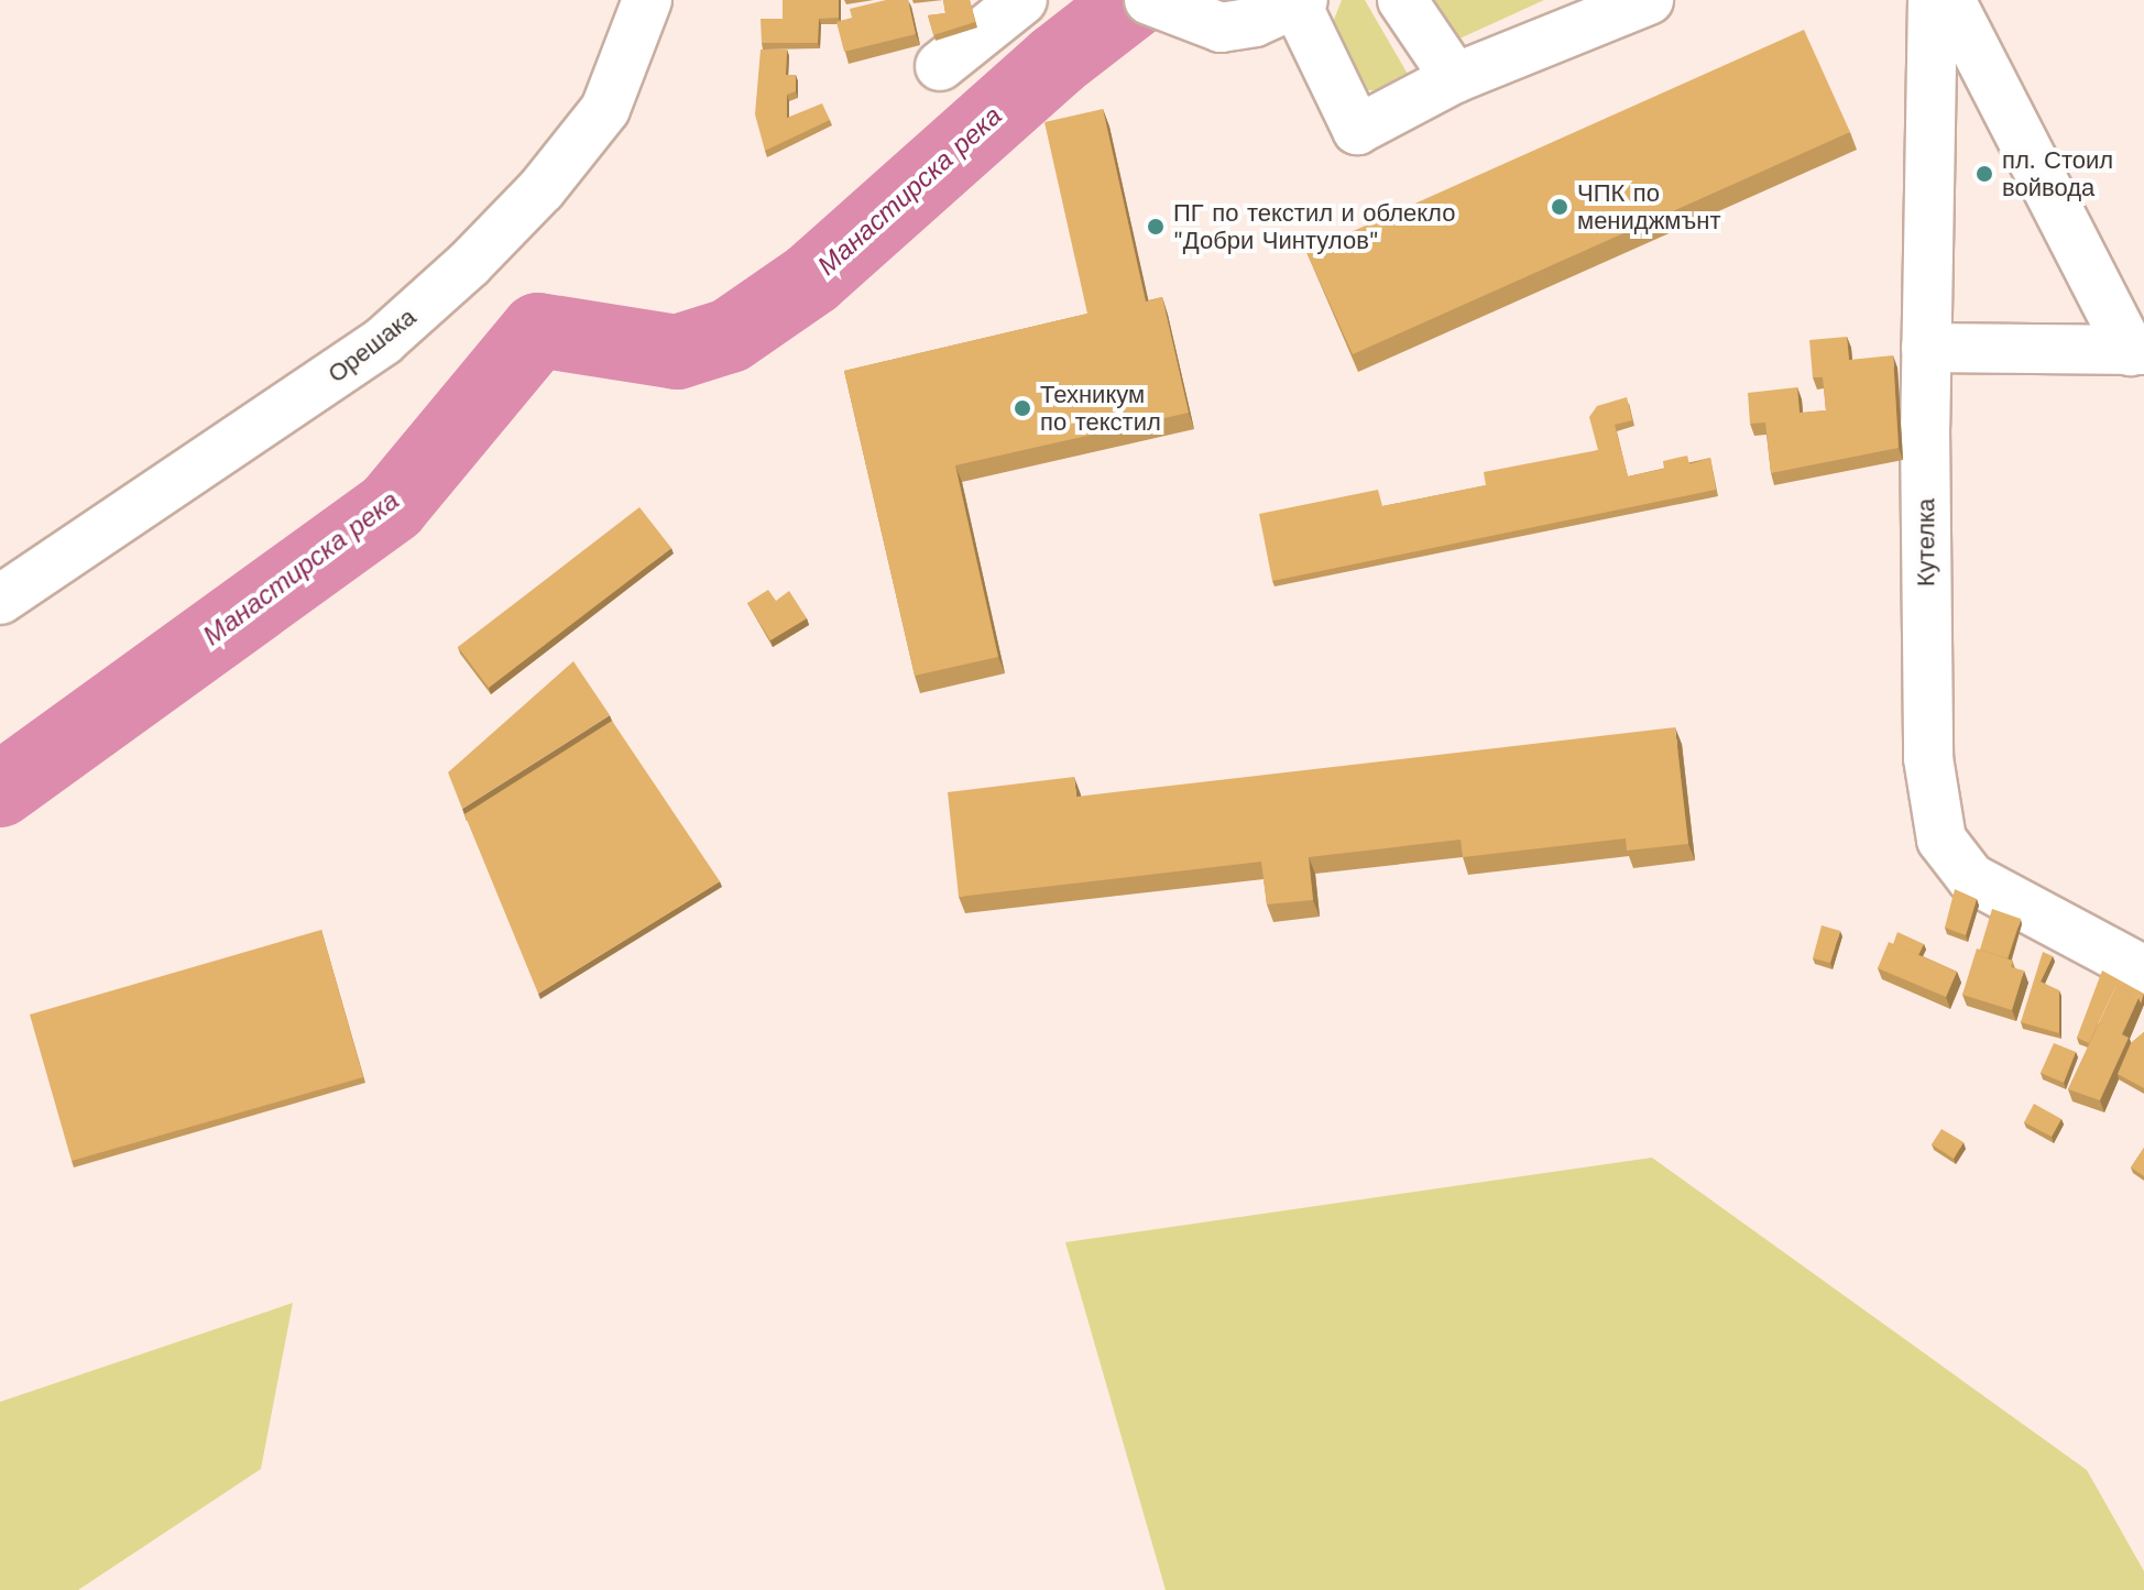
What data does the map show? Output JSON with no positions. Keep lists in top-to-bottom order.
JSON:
{
  "streets": {
    "street": ["Орешака", "Кутелка"]
  },
  "water": ["Манастирска река"],
  "places": [
    "пл. Стоил войвода",
    "ЧПК по мениджмънт",
    "ПГ по текстил и облекло \"Добри Чинтулов\"",
    "Техникум по текстил"
  ]
}
